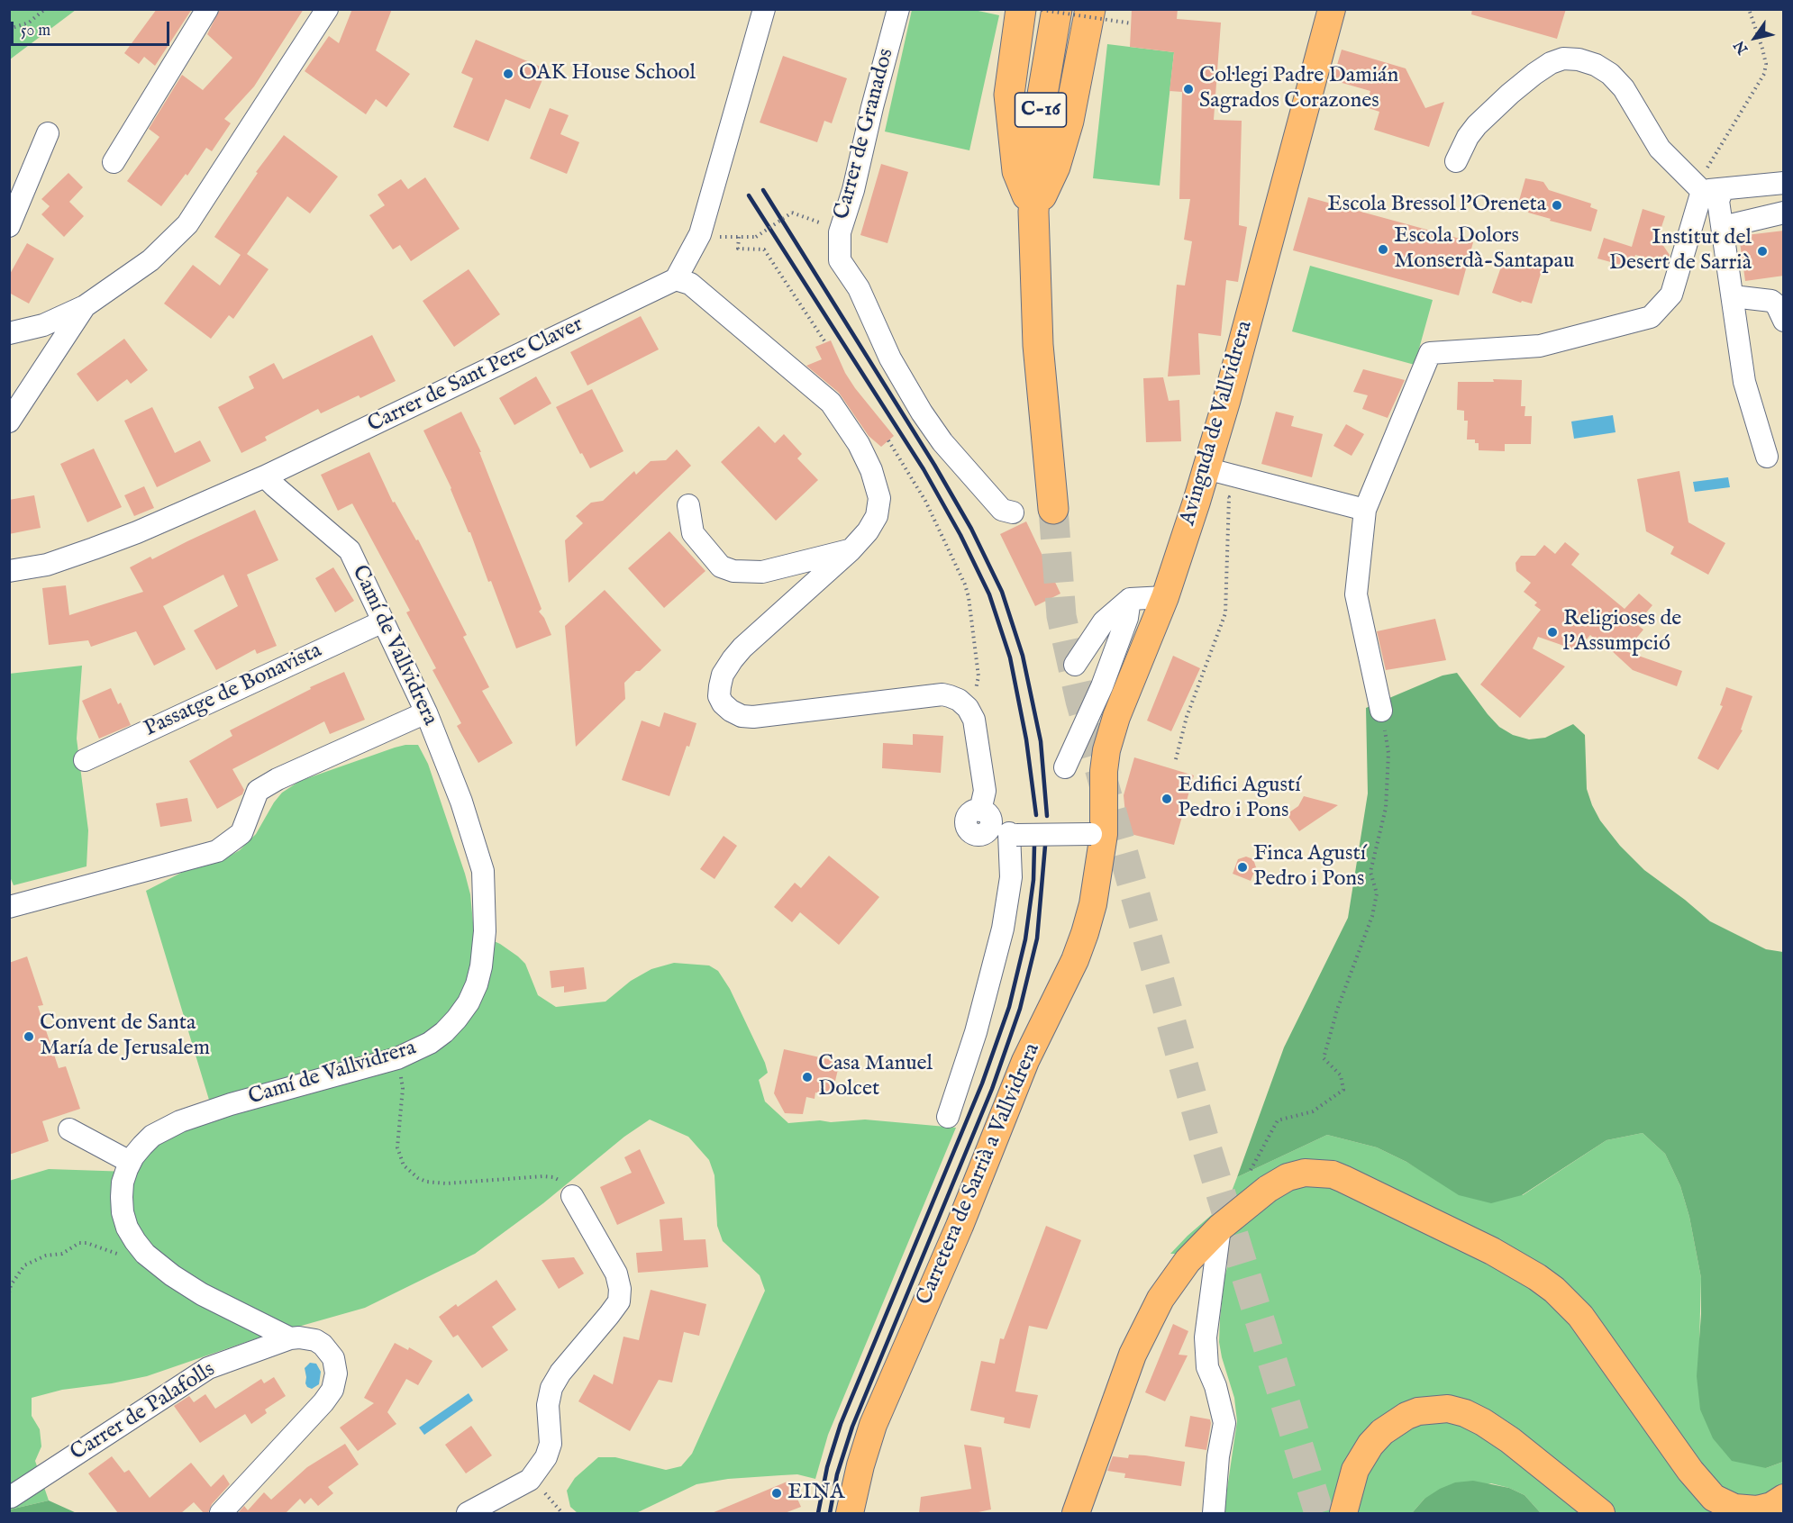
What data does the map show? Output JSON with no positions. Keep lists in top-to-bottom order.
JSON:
{
  "streets": {
    "highway": ["C-16"],
    "main road": ["Avinguda de Vallvidrera", "Carretera de Sarrià a Vallvidrera"],
    "street": [
      "Carrer de Granados",
      "Carrer de Sant Pere Claver",
      "Camí de Vallvidrera",
      "Passatge de Bonavista",
      "Carrer de Palafolls"
    ]
  },
  "crossings": [
    ["Carrer de Sant Pere Claver", "Camí de Vallvidrera"],
    ["Avinguda de Vallvidrera", "Carretera de Sarrià a Vallvidrera"],
    ["Camí de Vallvidrera", "Passatge de Bonavista"],
    ["Camí de Vallvidrera", "Carrer de Palafolls"]
  ],
  "places": [
    "OAK House School",
    "Col·legi Padre Damián Sagrados Corazones",
    "Escola Bressol l'Oreneta",
    "Escola Dolors Monserdà-Santapau",
    "Institut del Desert de Sarrià",
    "Religioses de l'Assumpció",
    "Edifici Agustí Pedro i Pons",
    "Finca Agustí Pedro i Pons",
    "Convent de Santa María de Jerusalem",
    "Casa Manuel Dolcet",
    "EINA"
  ],
  "scale_bar": "50 m",
  "north": "bottom left"
}
